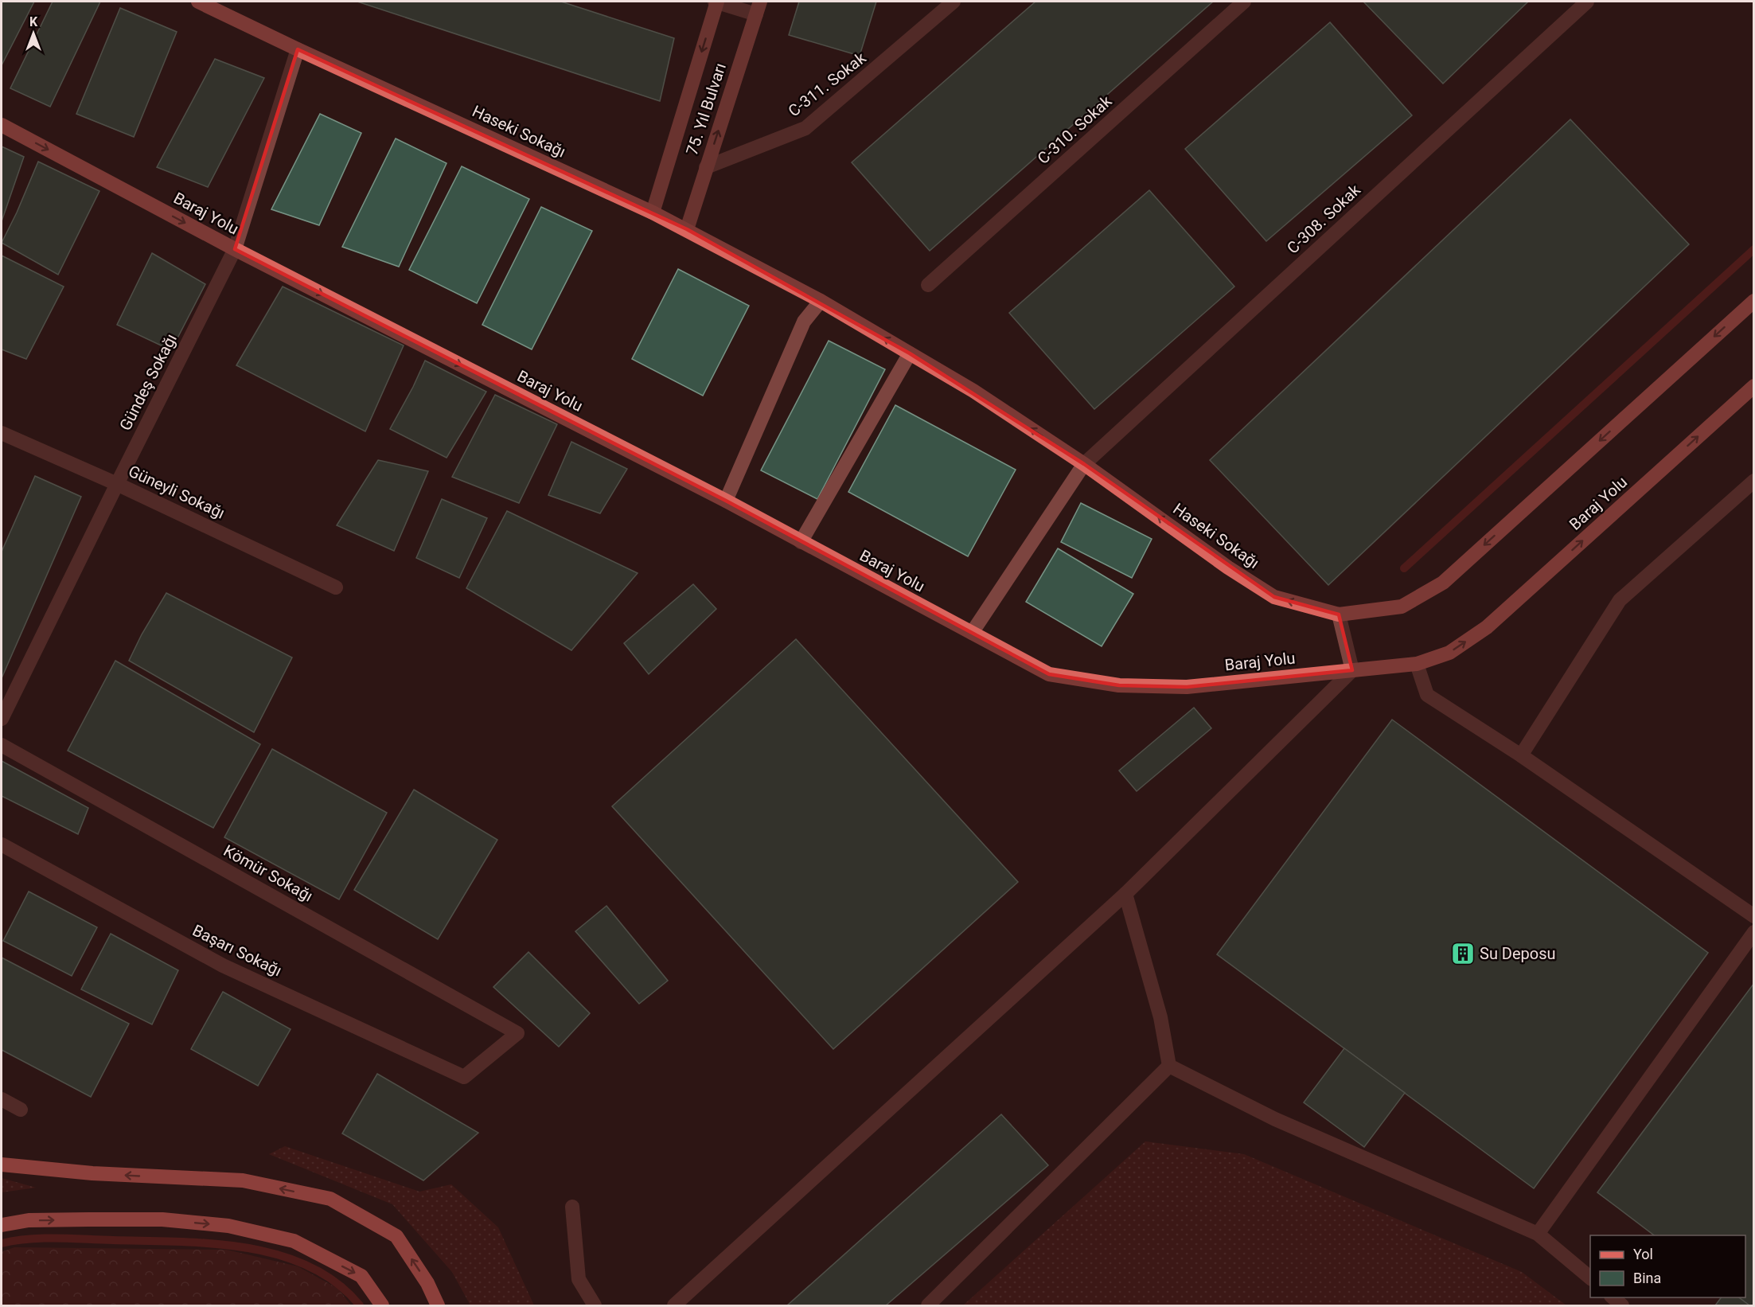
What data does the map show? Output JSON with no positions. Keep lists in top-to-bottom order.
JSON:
{
  "streets": {
    "main road": ["Haseki Sokağı", "Baraj Yolu"],
    "street": [
      "C-311. Sokak",
      "75. Yıl Bulvarı",
      "C-310. Sokak",
      "C-308. Sokak",
      "Gündeş Sokağı",
      "Güneyli Sokağı",
      "Kömür Sokağı",
      "Başarı Sokağı"
    ]
  },
  "crossings": [
    ["C-311. Sokak", "75. Yıl Bulvarı"],
    ["75. Yıl Bulvarı", "Haseki Sokağı"],
    ["Haseki Sokağı", "C-308. Sokak"],
    ["Haseki Sokağı", "Gündeş Sokağı"],
    ["Baraj Yolu", "Gündeş Sokağı"],
    ["Gündeş Sokağı", "Güneyli Sokağı"],
    ["Kömür Sokağı", "Başarı Sokağı"]
  ],
  "one_way": ["Haseki Sokağı", "Baraj Yolu"],
  "places": {
    "building": ["Su Deposu"]
  },
  "legend": ["Yol", "Bina"],
  "north": "top"
}
